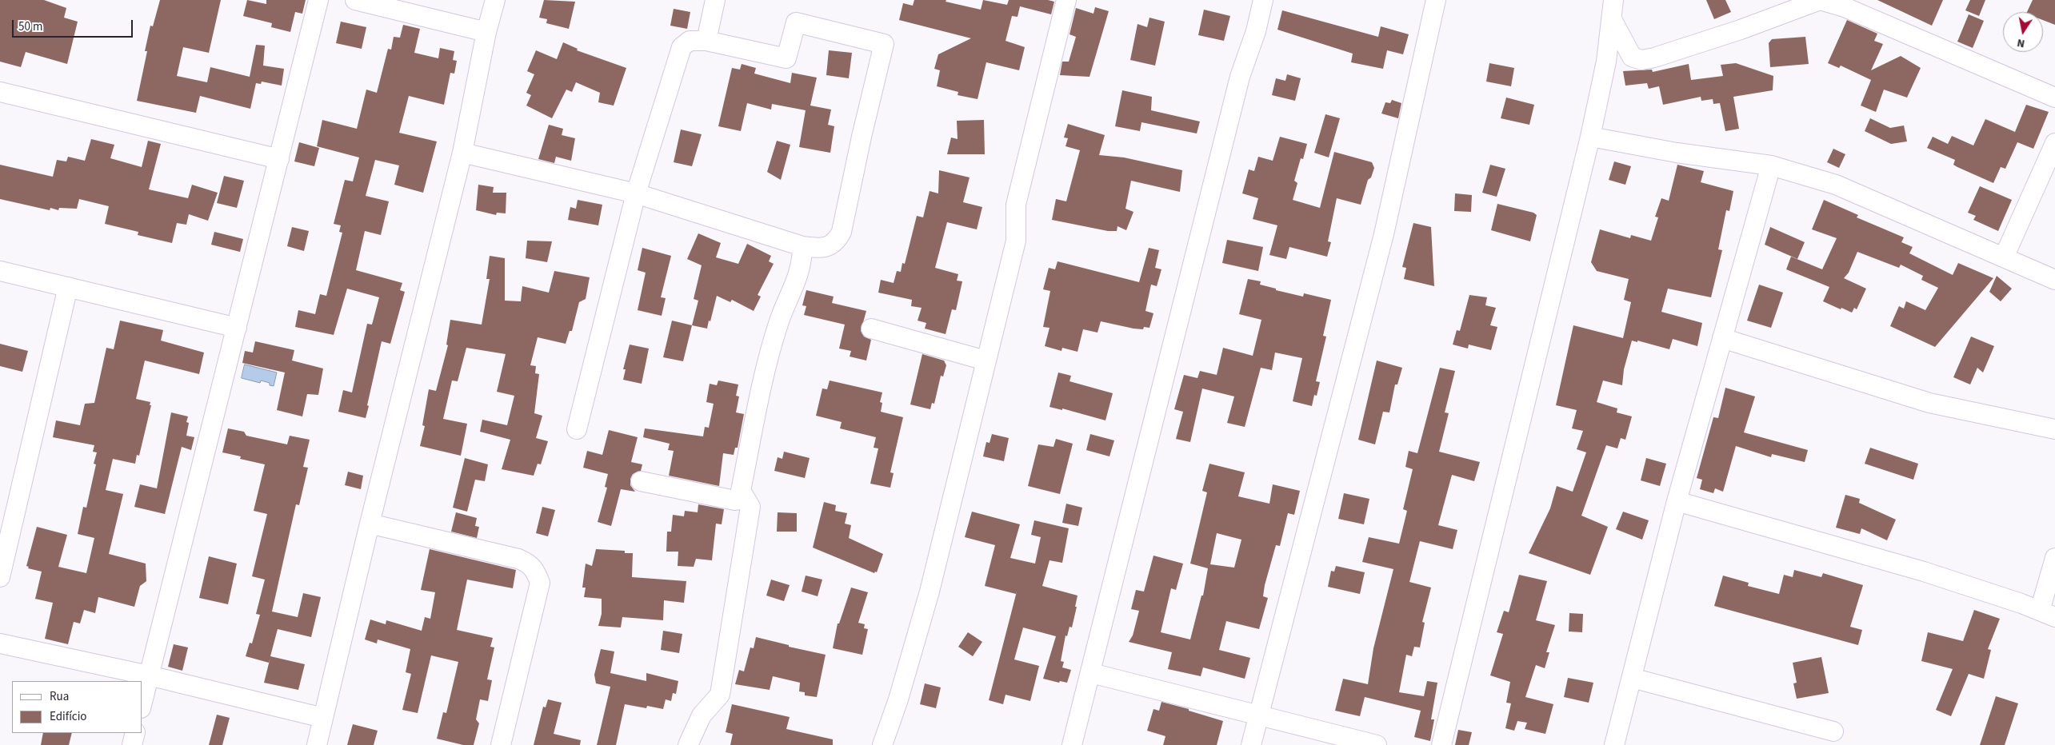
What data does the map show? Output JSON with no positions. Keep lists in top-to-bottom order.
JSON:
{
  "legend": ["Rua", "Edifício"],
  "scale_bar": "50 m",
  "north": "bottom"
}
